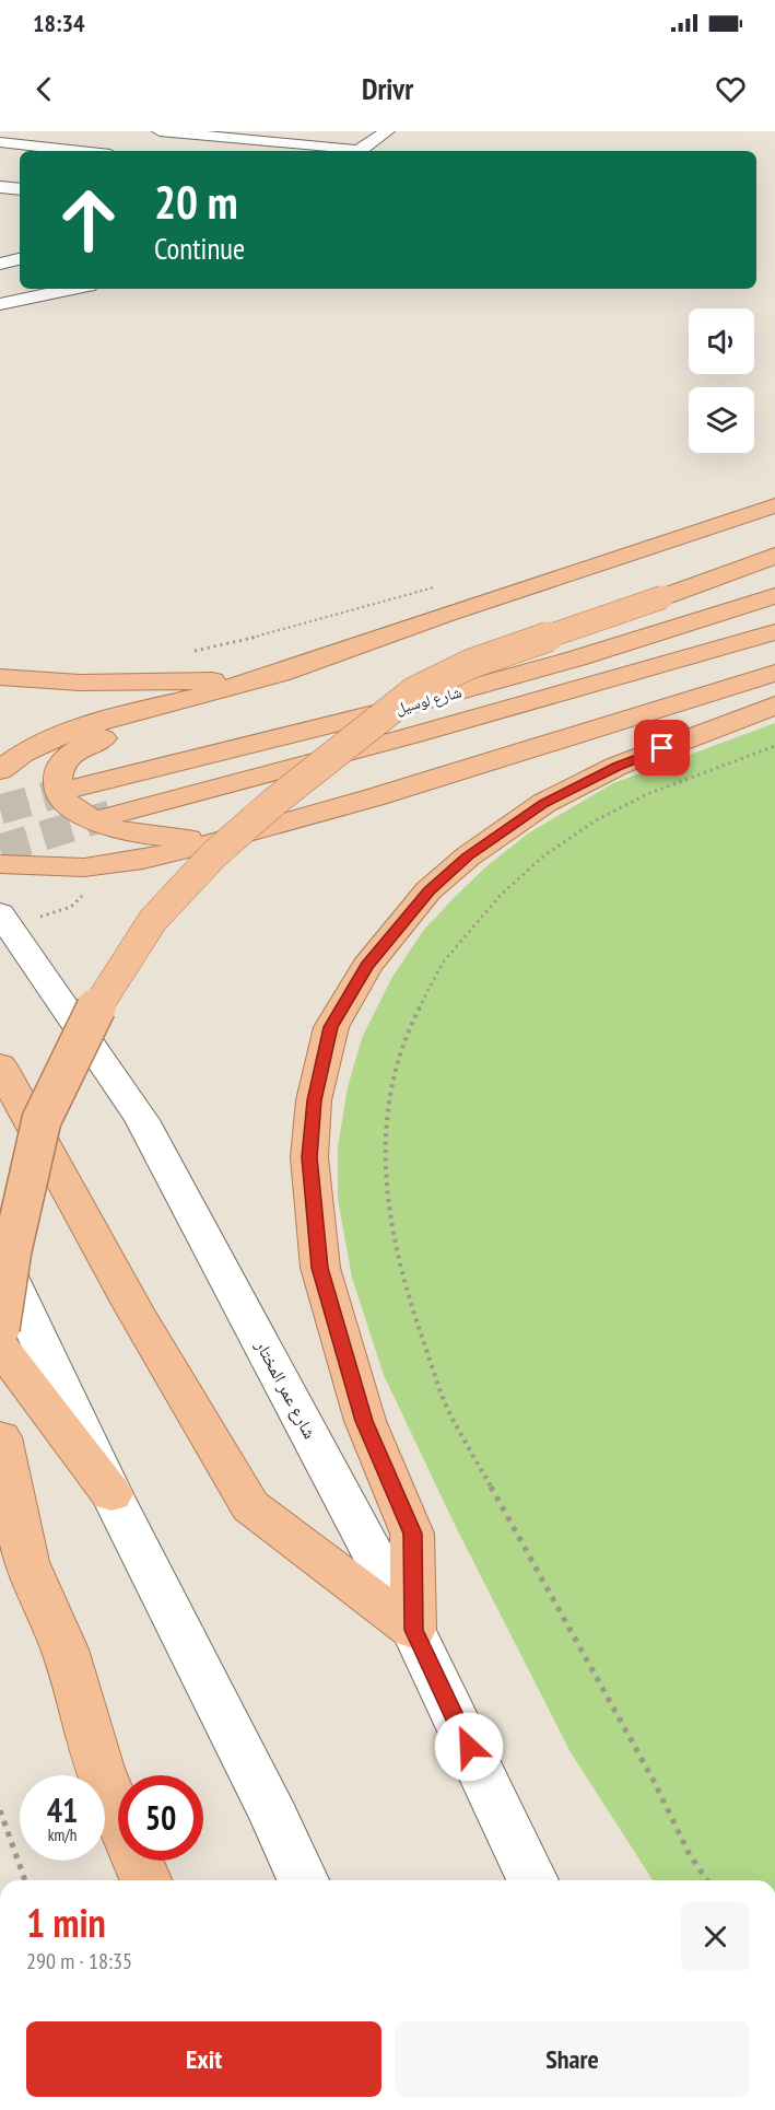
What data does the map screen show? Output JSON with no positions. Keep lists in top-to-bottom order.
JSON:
{
  "streets": {
    "highway": ["شارع لوسيل"],
    "main road": ["شارع عمر المختار"]
  },
  "page": {
    "status": "18:34",
    "header": "Drivr",
    "turn": ["20 m", "Continue"],
    "speed": "41 km/h",
    "limit": "50",
    "heading": ["1 min", "290 m · 18:35"],
    "buttons": ["Exit", "Share"]
  }
}
